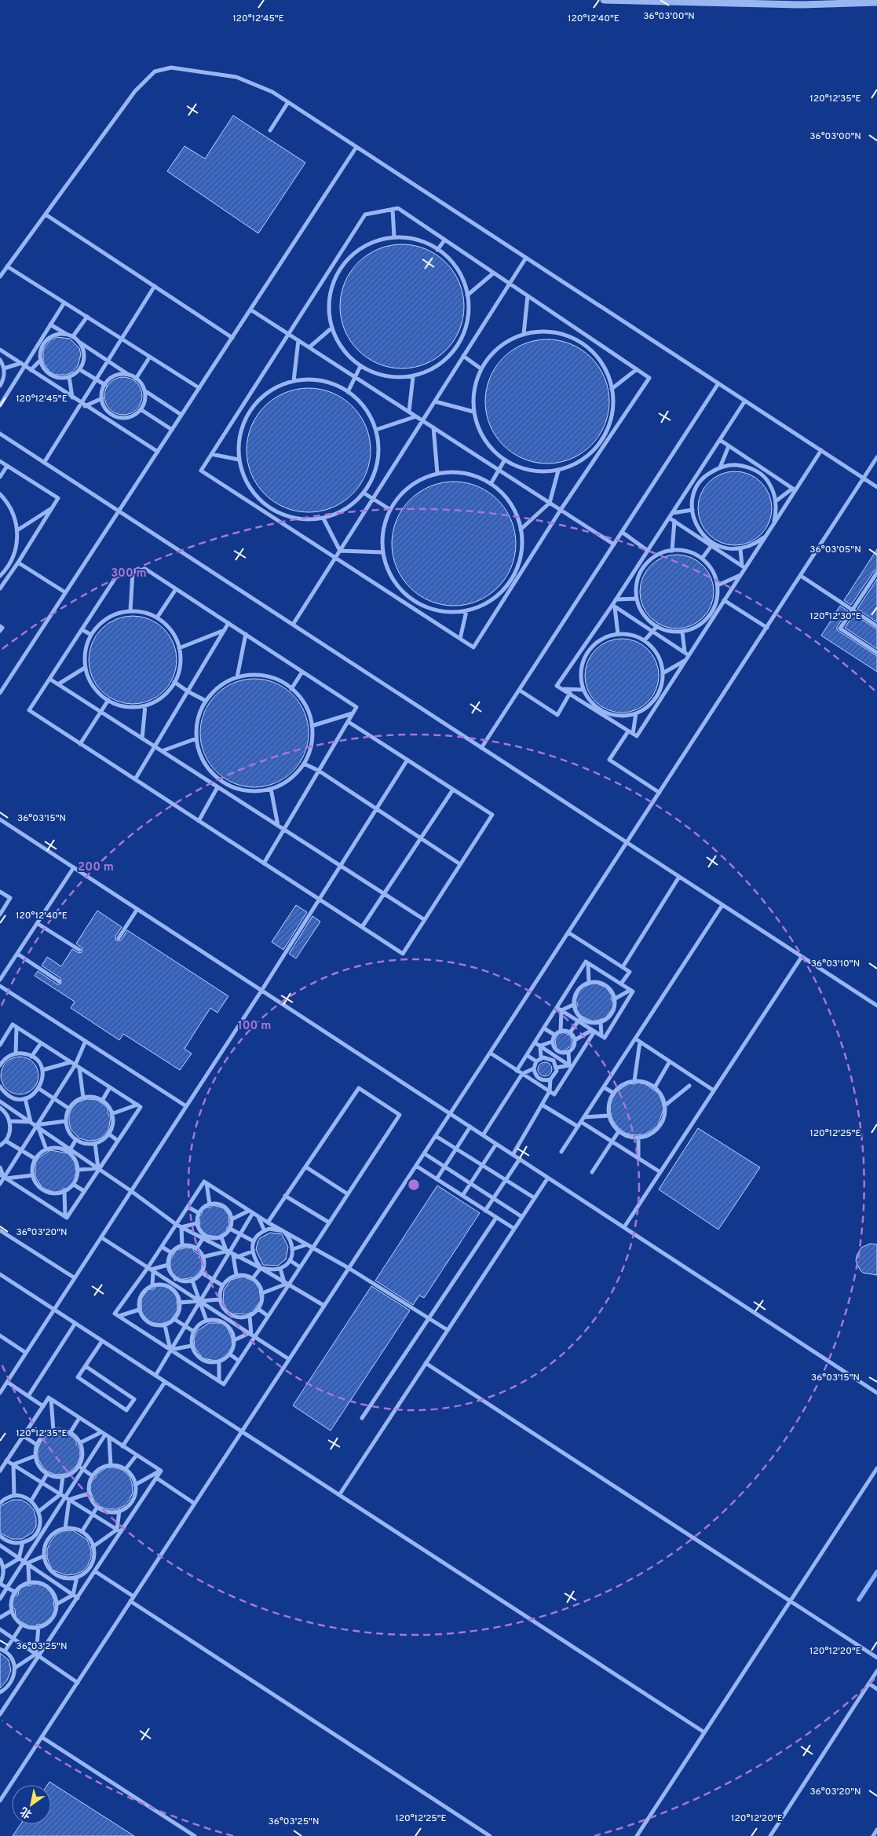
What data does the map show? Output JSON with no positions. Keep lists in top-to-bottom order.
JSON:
{
  "north": "bottom left",
  "coordinates": [
    "36°03'00\"N",
    "120°12'45\"E",
    "120°12'40\"E",
    "120°12'35\"E",
    "36°03'05\"N",
    "120°12'30\"E",
    "36°03'15\"N",
    "36°03'10\"N",
    "120°12'25\"E",
    "36°03'20\"N",
    "36°03'25\"N",
    "120°12'20\"E"
  ],
  "rings": ["300 m", "200 m", "100 m"]
}
